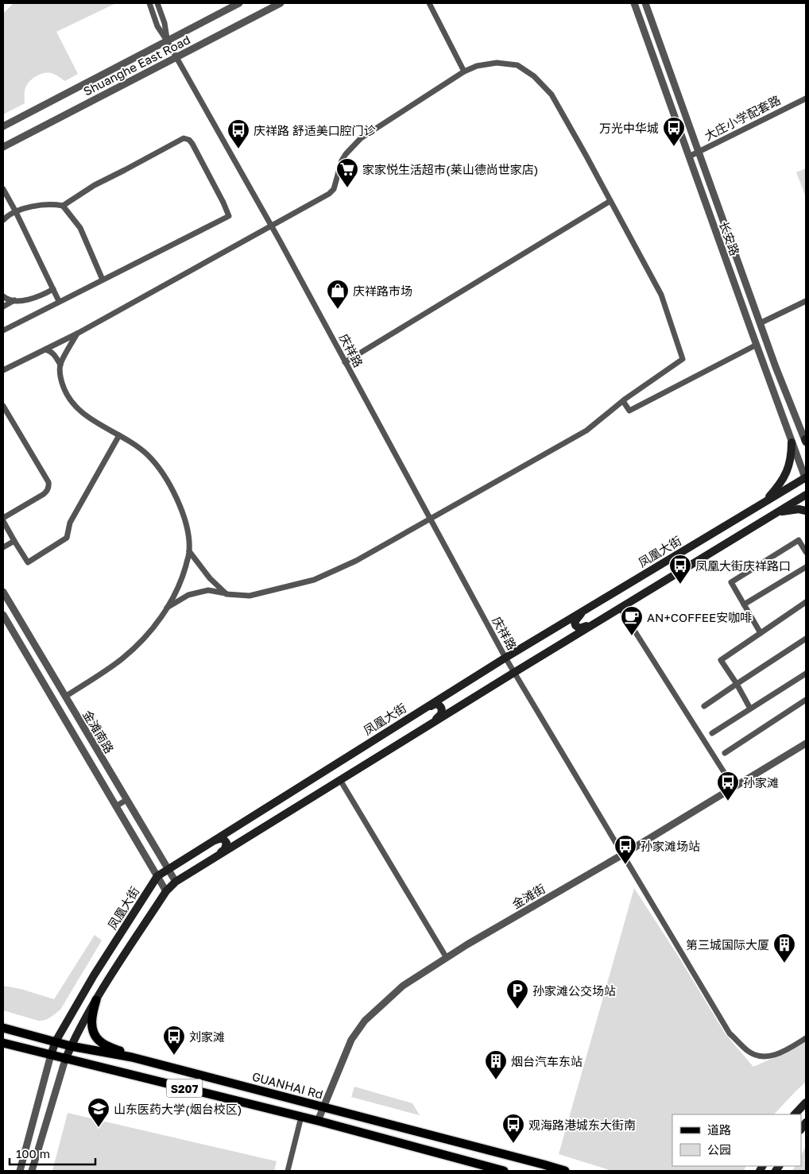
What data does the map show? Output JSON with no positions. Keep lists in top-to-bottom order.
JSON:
{
  "streets": {
    "main road": ["凤凰大街", "GUANHAI Rd", "S207"],
    "street": [
      "Shuanghe East Road",
      "大庄小学配套路",
      "长安路",
      "庆祥路",
      "金滩南路",
      "金滩街"
    ]
  },
  "crossings": [
    ["Shuanghe East Road", "庆祥路"],
    ["大庄小学配套路", "长安路"],
    ["长安路", "凤凰大街"],
    ["庆祥路", "凤凰大街"],
    ["庆祥路", "金滩街"],
    ["凤凰大街", "金滩南路"],
    ["凤凰大街", "GUANHAI Rd"],
    ["凤凰大街", "S207"],
    ["金滩街", "GUANHAI Rd"],
    ["金滩街", "S207"]
  ],
  "places": {
    "bus stop": [
      "万光中华城",
      "庆祥路 舒适美口腔门诊",
      "凤凰大街庆祥路口",
      "孙家滩",
      "孙家滩场站",
      "刘家滩",
      "观海路港城东大街南"
    ],
    "supermarket": ["家家悦生活超市(莱山德尚世家店)"],
    "shop": ["庆祥路市场"],
    "cafe": ["AN+COFFEE安咖啡"],
    "building": ["第三城国际大厦", "烟台汽车东站"],
    "parking": ["孙家滩公交场站"],
    "school or university": ["山东医药大学(烟台校区)"]
  },
  "legend": ["道路", "公园"],
  "scale_bar": "100 m"
}
